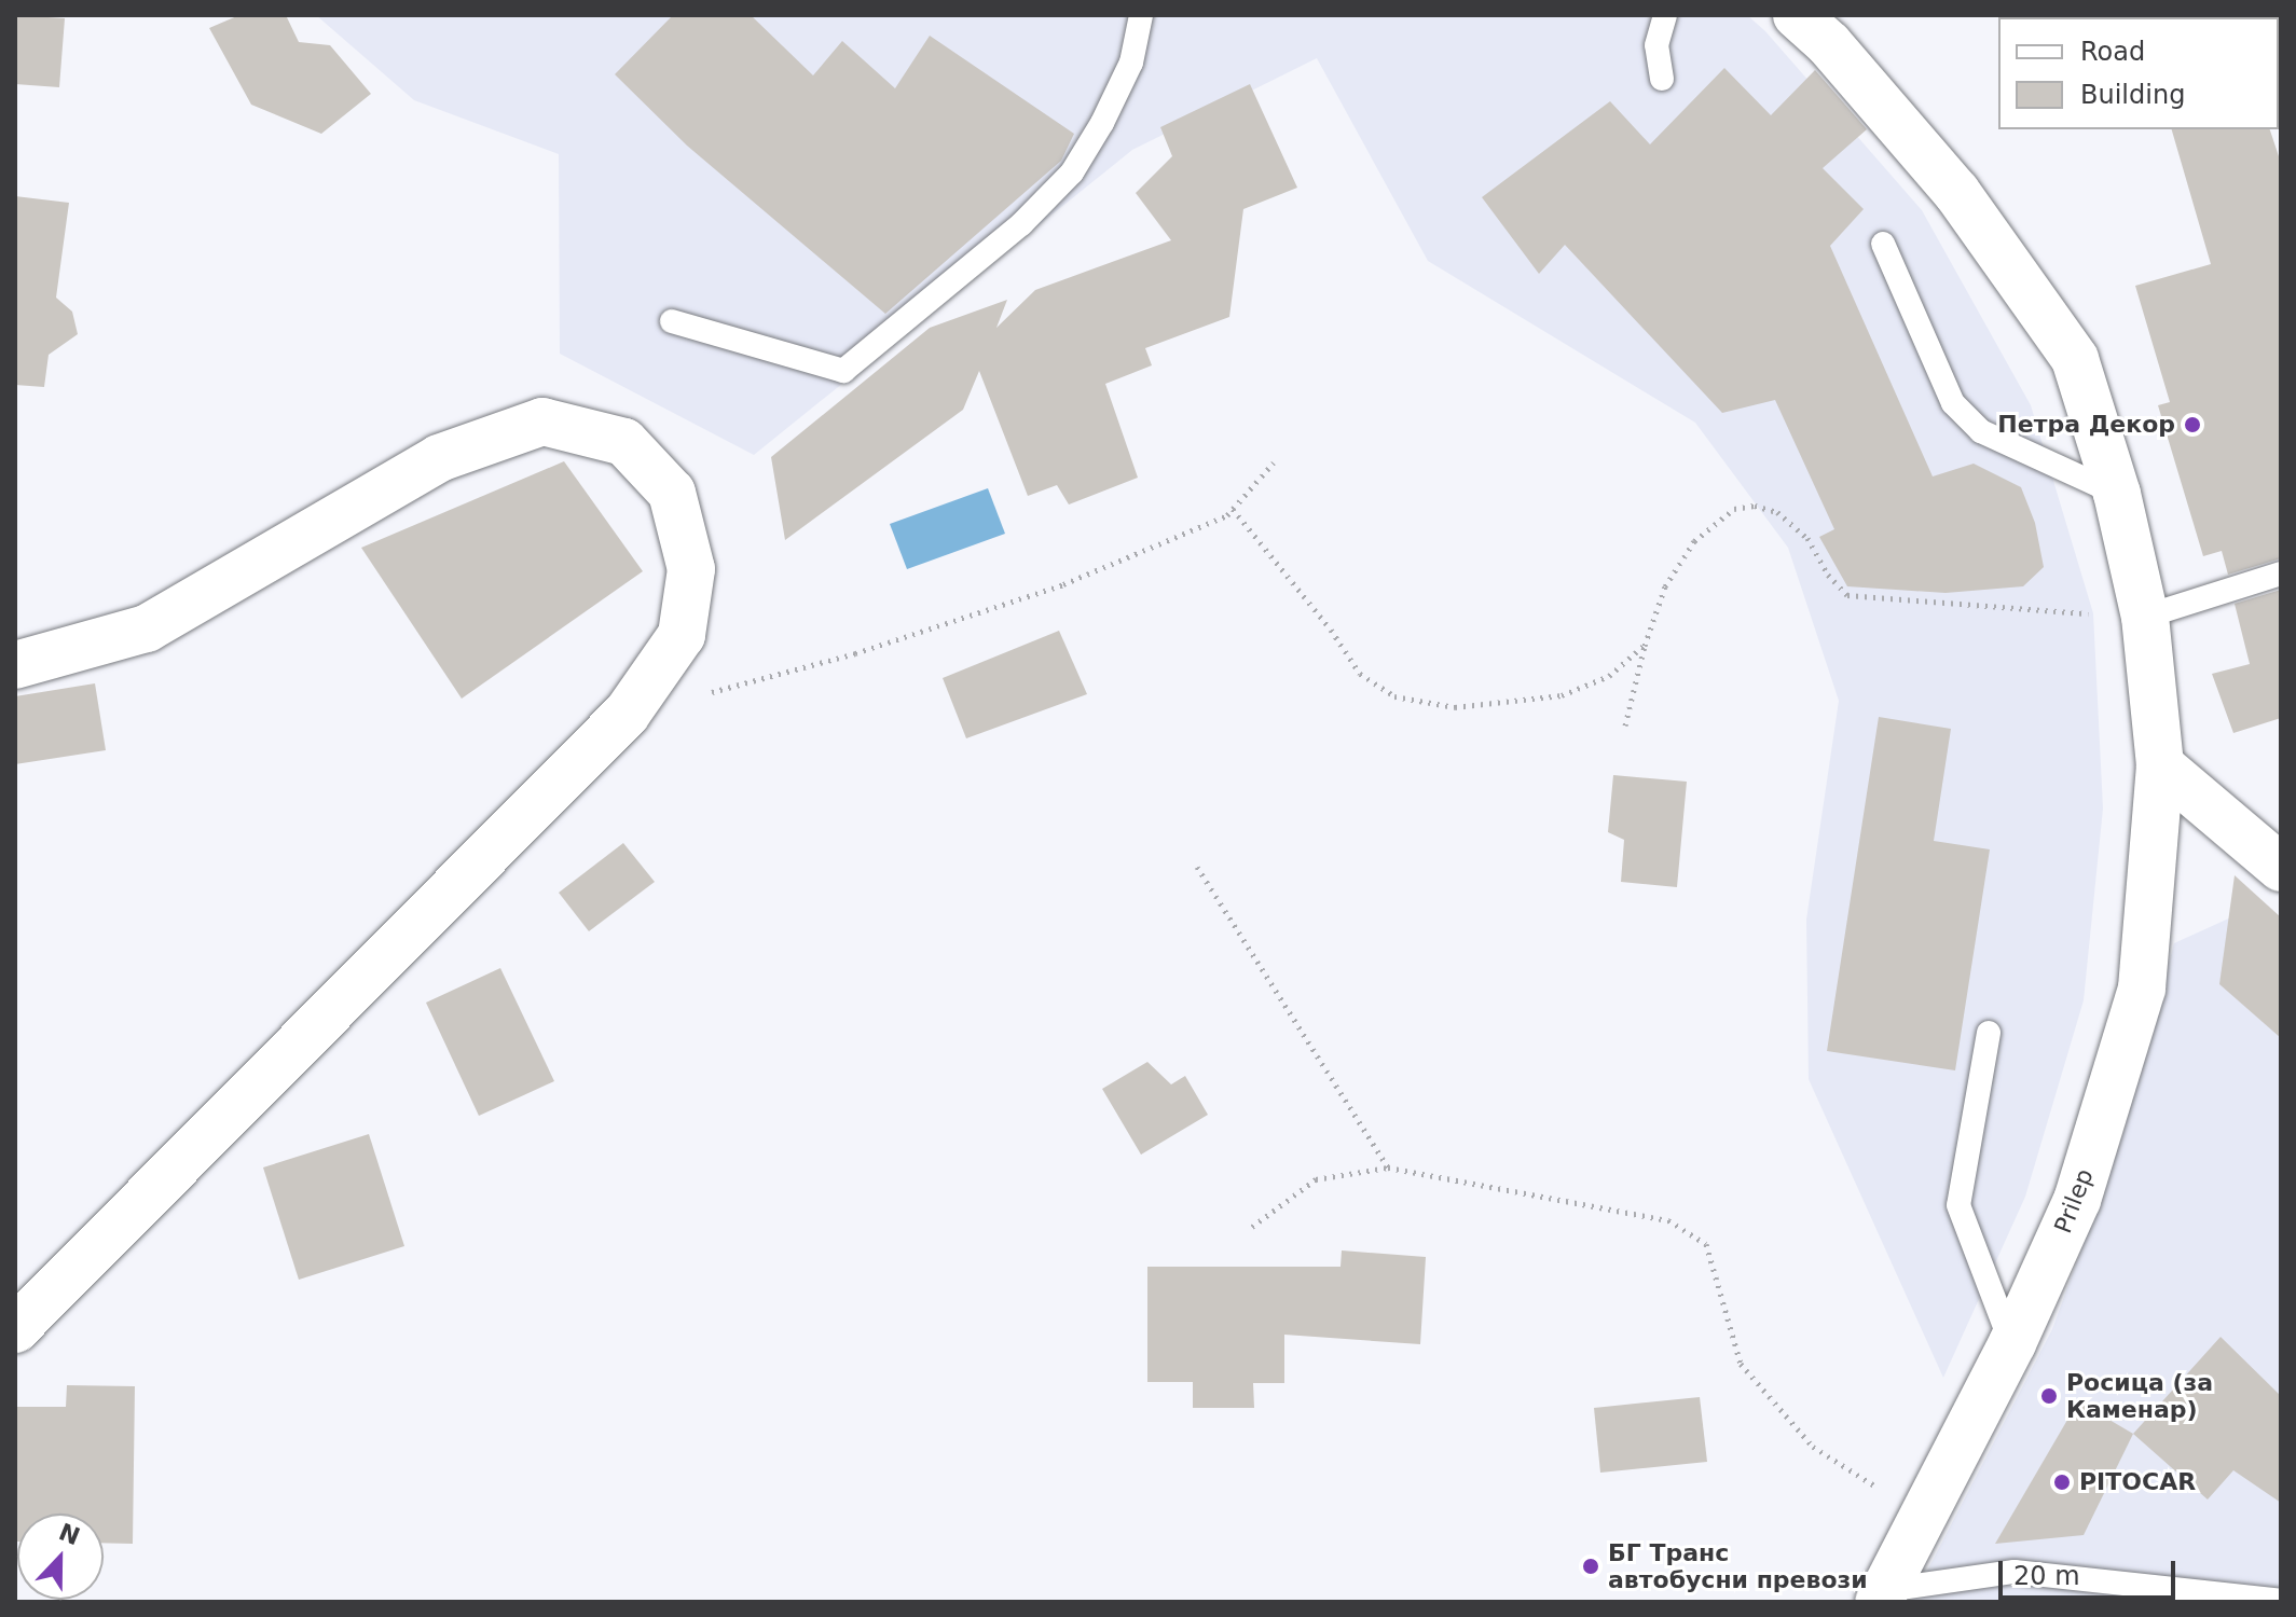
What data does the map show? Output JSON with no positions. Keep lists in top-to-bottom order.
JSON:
{
  "streets": {
    "street": ["Prilep"]
  },
  "places": [
    "Петра Декор",
    "Росица (за Каменар)",
    "PITOCAR",
    "БГ Транс автобусни превози"
  ],
  "legend": ["Road", "Building"],
  "scale_bar": "20 m",
  "north": "top"
}
